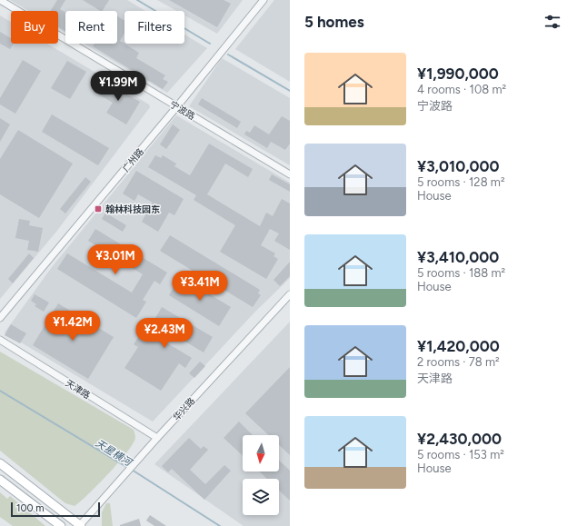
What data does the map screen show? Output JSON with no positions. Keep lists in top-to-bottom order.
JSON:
{
  "streets": {
    "street": [
      "宁波路",
      "广州路",
      "天津路",
      "华兴路"
    ]
  },
  "crossings": [
    ["宁波路", "广州路"],
    ["天津路", "华兴路"]
  ],
  "water": ["天星横河"],
  "places": {
    "transit": ["翰林科技园东"]
  },
  "scale_bar": "100 m",
  "north": "bottom",
  "page": {
    "heading": "5 homes",
    "chip": ["Buy", "Rent", "Filters"],
    "list": [
      {
        "name": "¥1,990,000",
        "note": "4 rooms · 108 m² · 宁波路"
      },
      {
        "name": "¥3,010,000",
        "note": "5 rooms · 128 m² · House"
      },
      {
        "name": "¥3,410,000",
        "note": "5 rooms · 188 m² · House"
      },
      {
        "name": "¥1,420,000",
        "note": "2 rooms · 78 m² · 天津路"
      },
      {
        "name": "¥2,430,000",
        "note": "5 rooms · 153 m² · House"
      }
    ],
    "price": [
      "¥1.99M",
      "¥3.01M",
      "¥3.41M",
      "¥1.42M",
      "¥2.43M"
    ],
    "scale": "100 m"
  }
}
